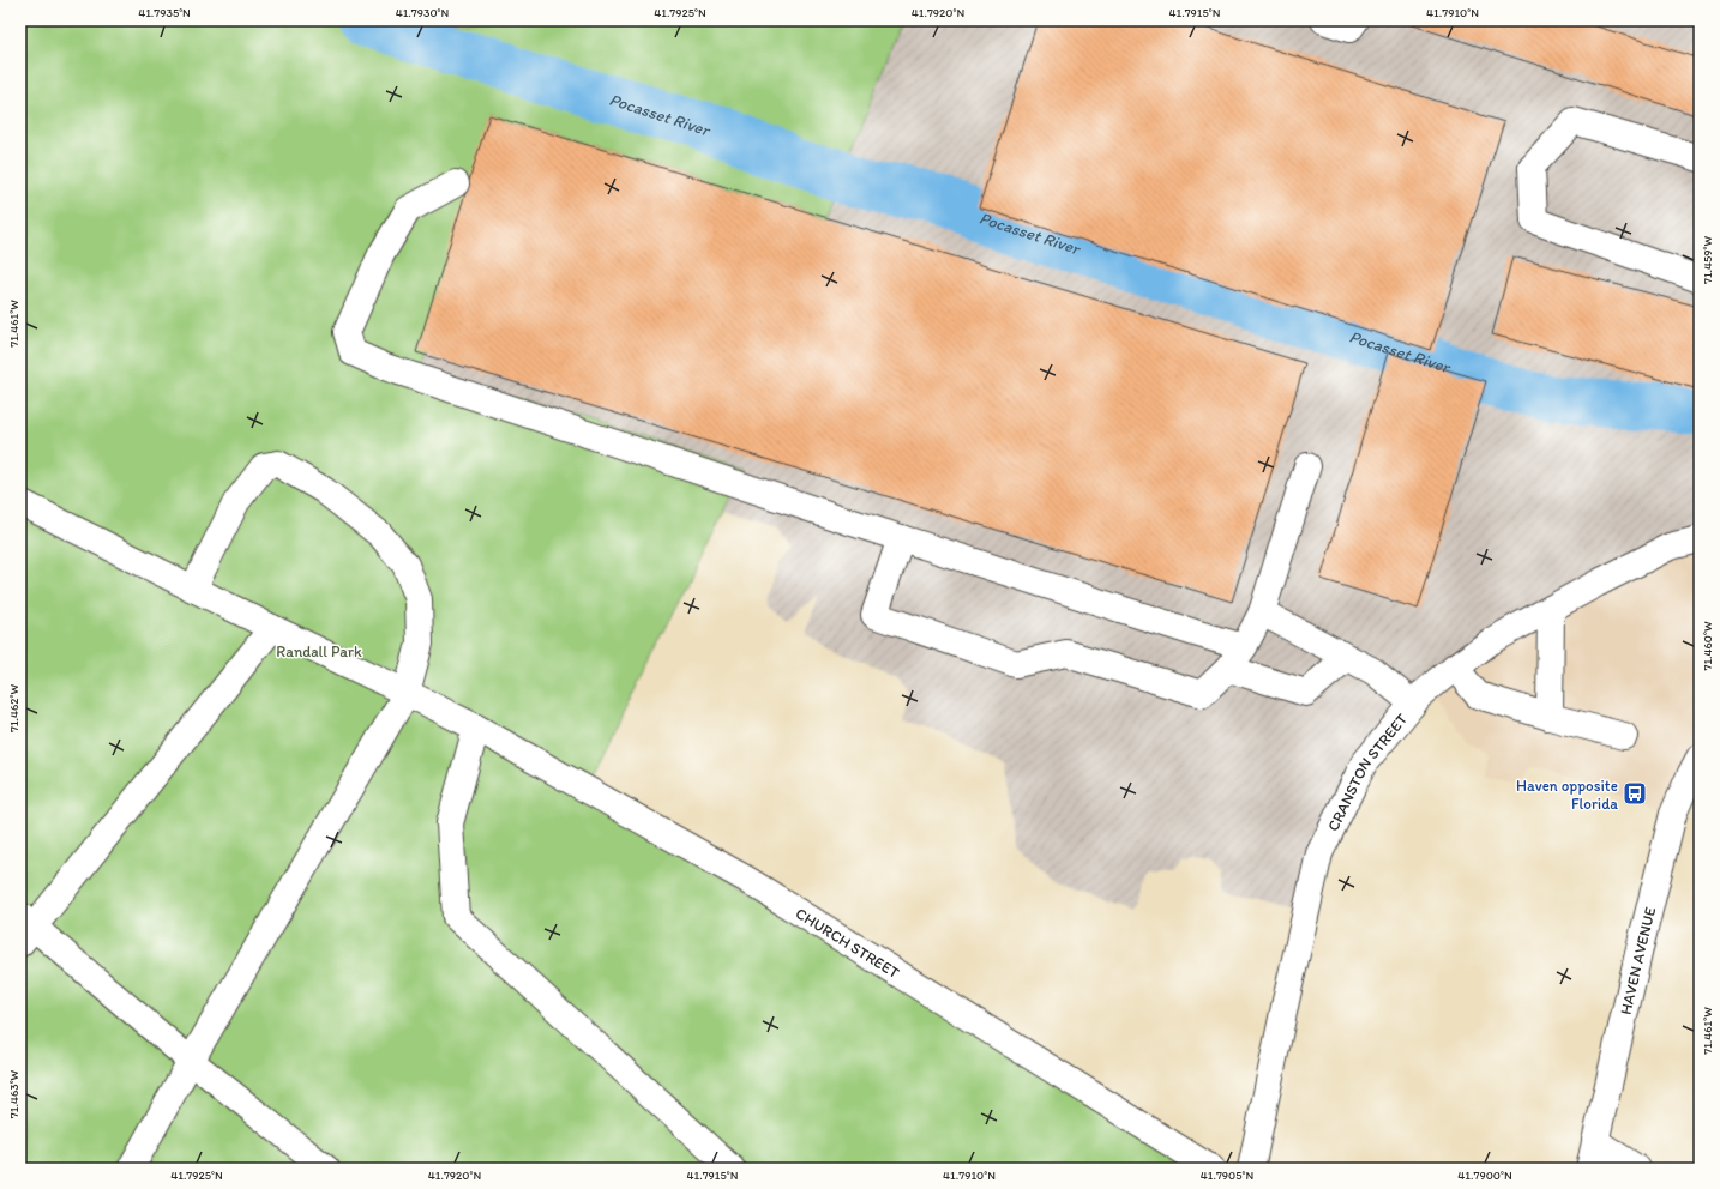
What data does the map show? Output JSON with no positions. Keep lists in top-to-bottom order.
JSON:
{
  "streets": {
    "street": ["CRANSTON STREET", "CHURCH STREET", "HAVEN AVENUE"]
  },
  "water": ["Pocasset River"],
  "parks": ["Randall Park"],
  "places": {
    "bus stop": ["Haven opposite Florida"]
  },
  "coordinates": [
    "41.7935°N",
    "41.7930°N",
    "41.7925°N",
    "41.7920°N",
    "41.7915°N",
    "41.7910°N",
    "71.459°W",
    "71.461°W",
    "71.460°W",
    "71.462°W",
    "71.463°W",
    "41.7905°N",
    "41.7900°N"
  ]
}
